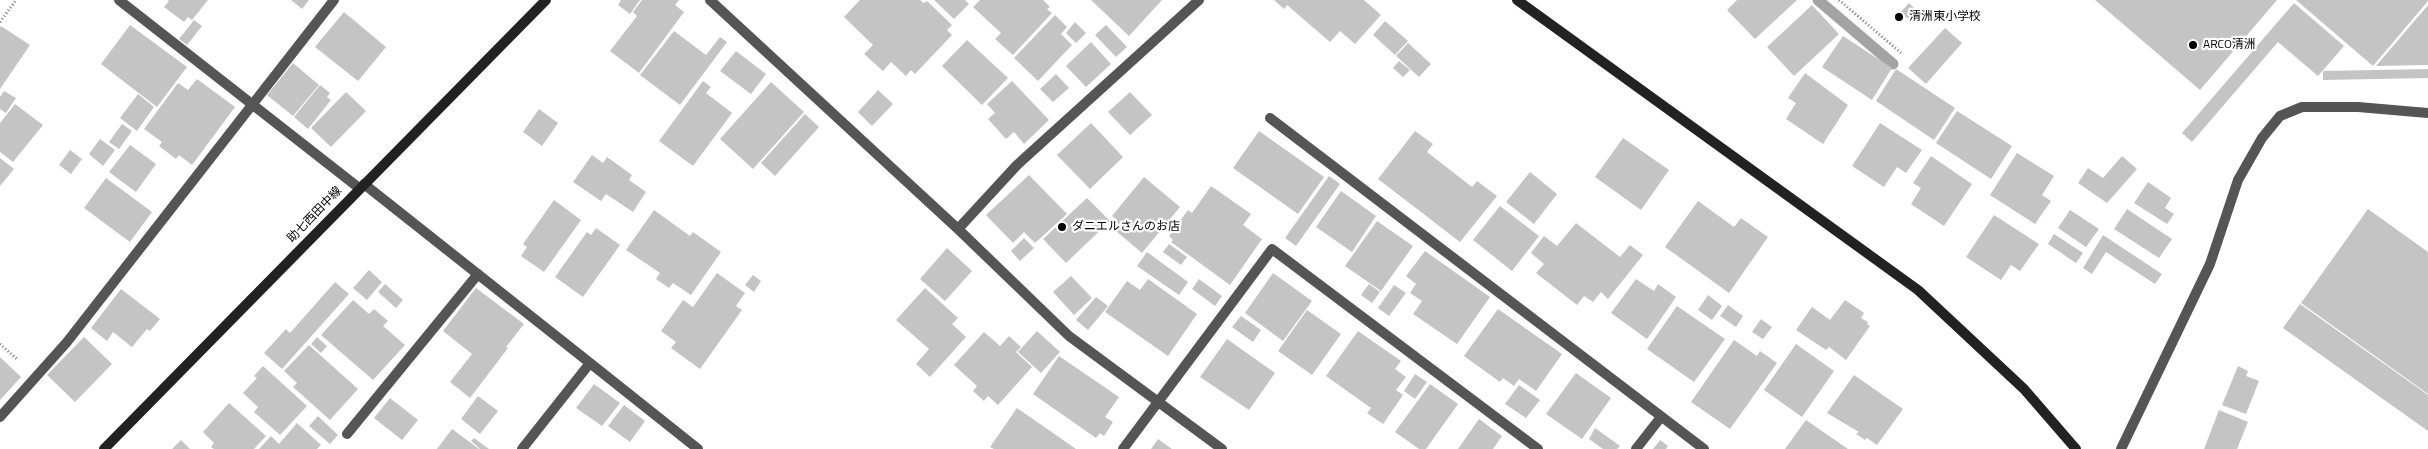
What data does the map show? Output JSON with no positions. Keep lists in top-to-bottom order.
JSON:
{
  "streets": {
    "street": ["助七西田中線"]
  },
  "places": ["清洲東小学校", "ARCO清洲", "ダニエルさんのお店"]
}
